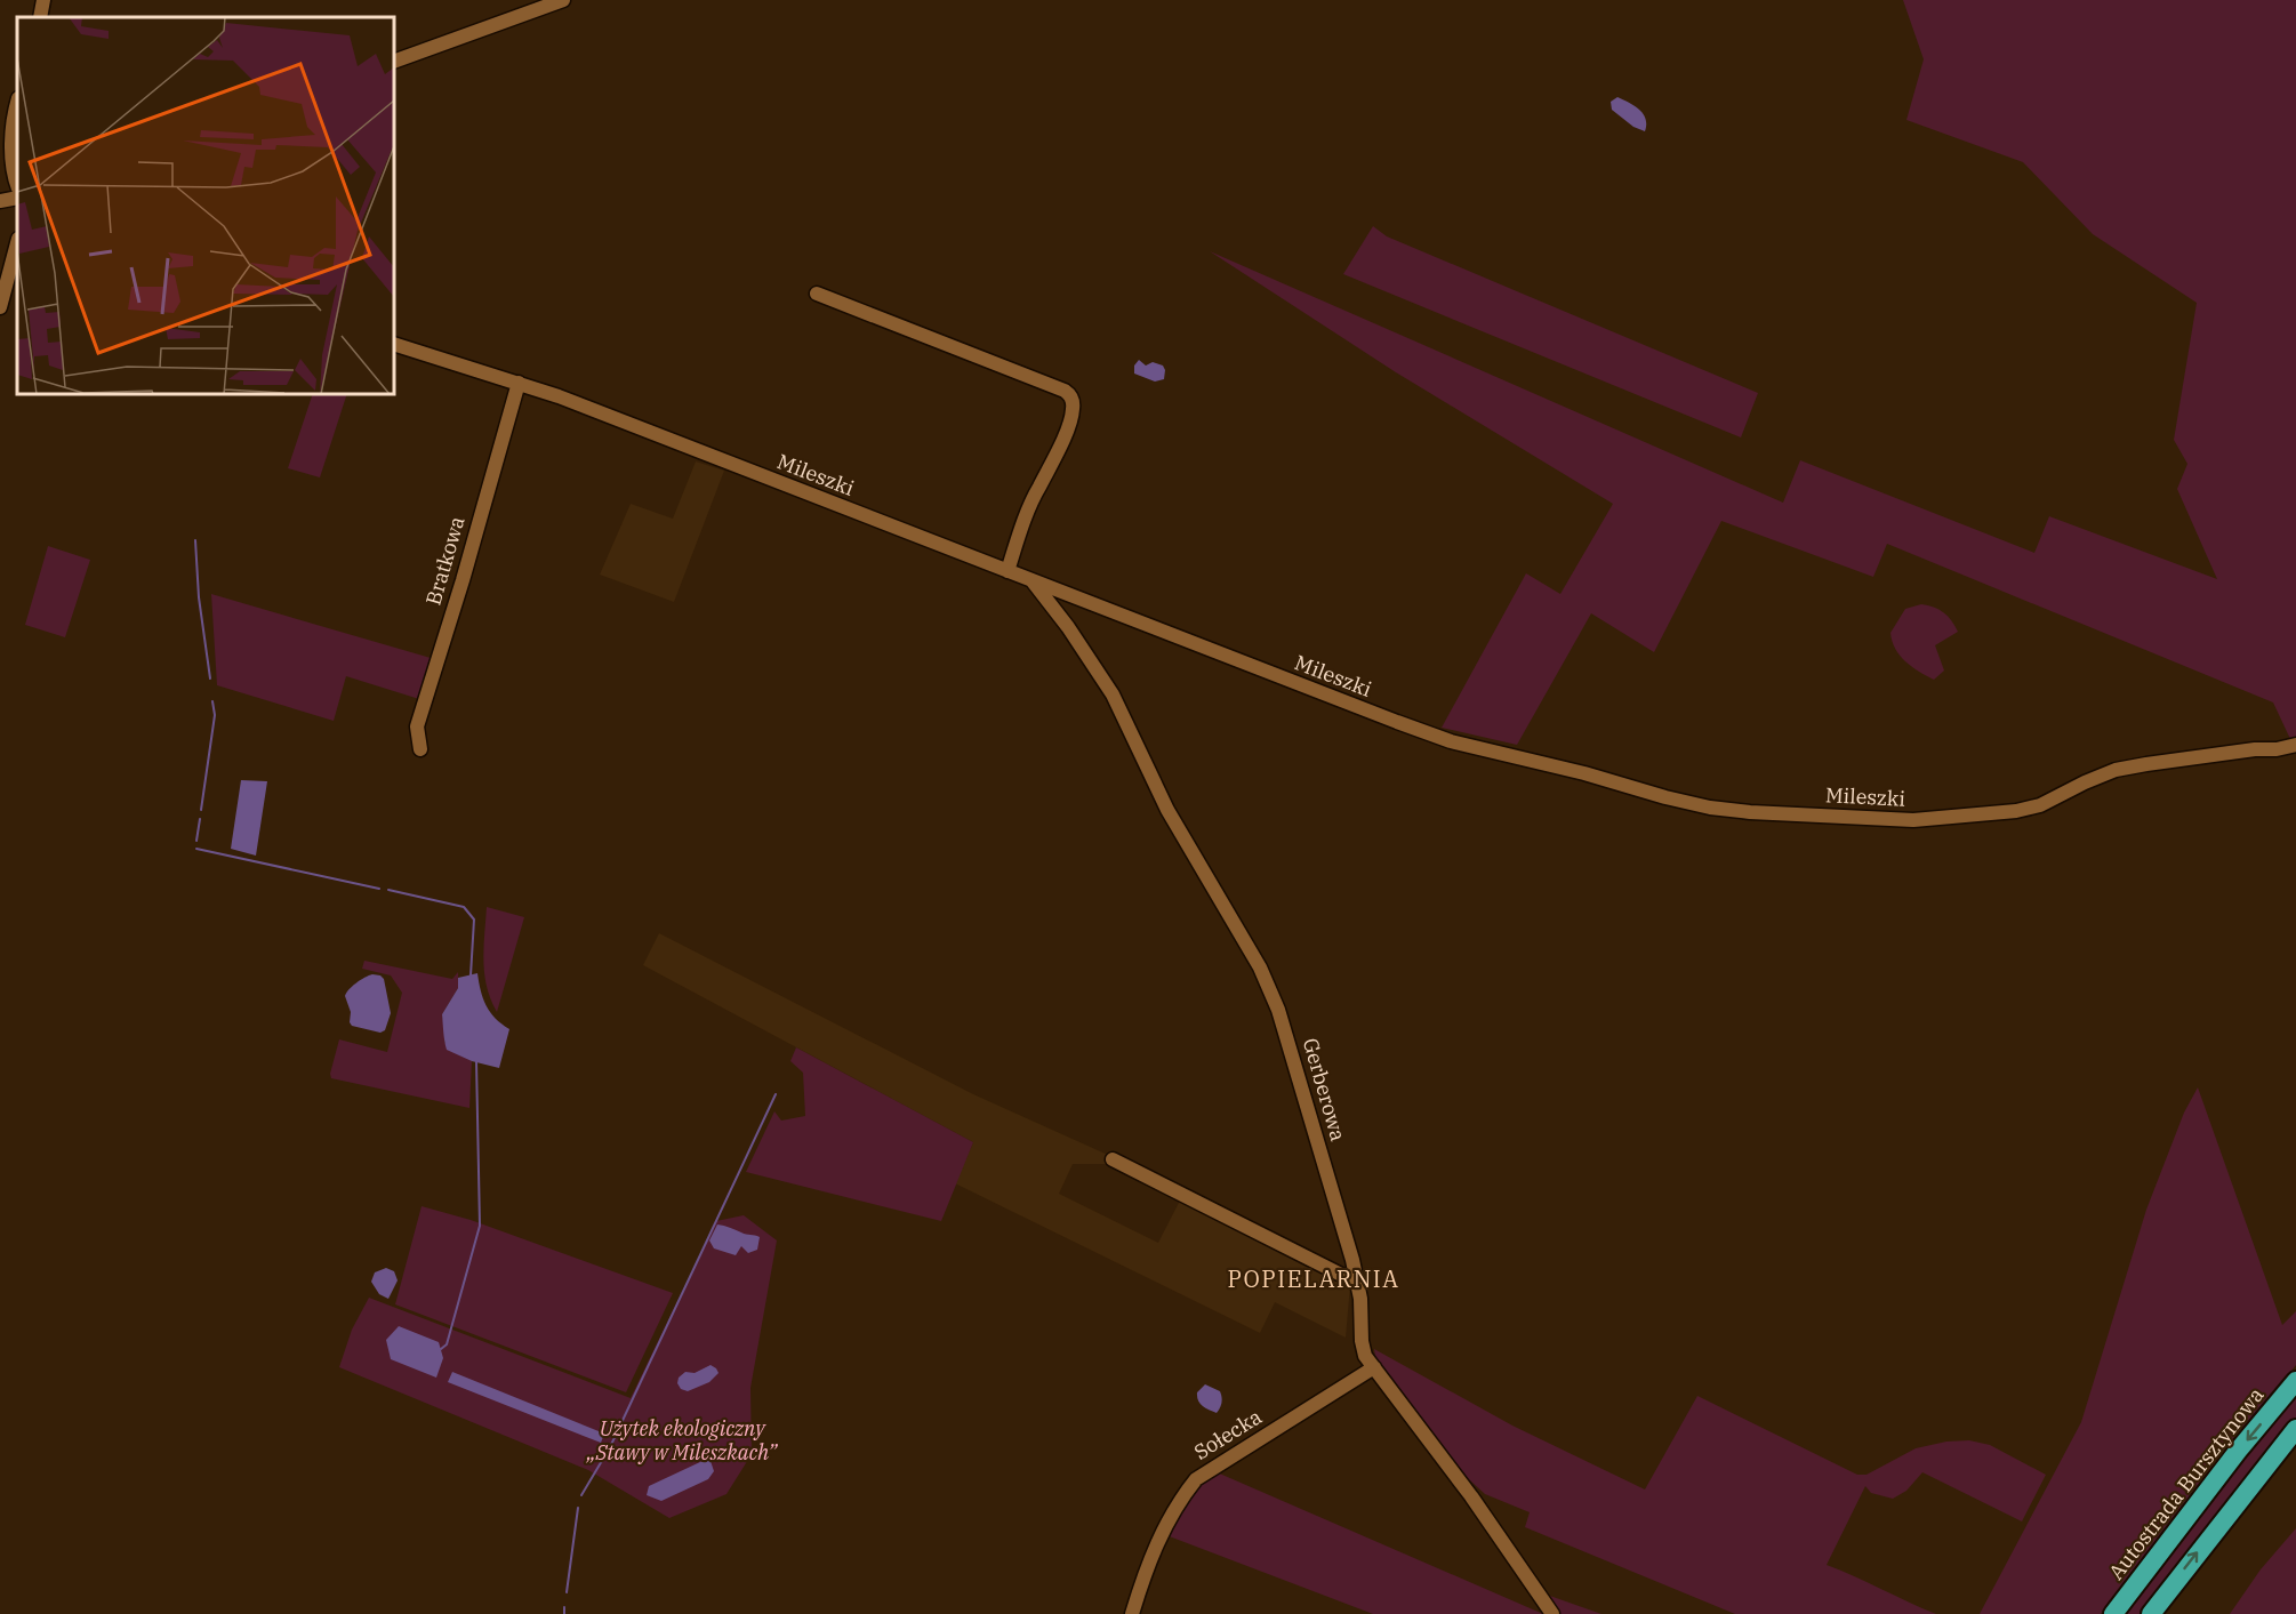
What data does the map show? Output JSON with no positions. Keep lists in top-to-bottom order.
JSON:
{
  "streets": {
    "highway": ["Autostrada Bursztynowa"],
    "street": [
      "Mileszki",
      "Bratkowa",
      "Gerberowa",
      "Sołecka"
    ]
  },
  "crossings": [
    ["Mileszki", "Bratkowa"],
    ["Mileszki", "Gerberowa"],
    ["Gerberowa", "Sołecka"]
  ],
  "districts": ["POPIELARNIA"],
  "parks": ["Użytek ekologiczny „Stawy w Mileszkach”"]
}
